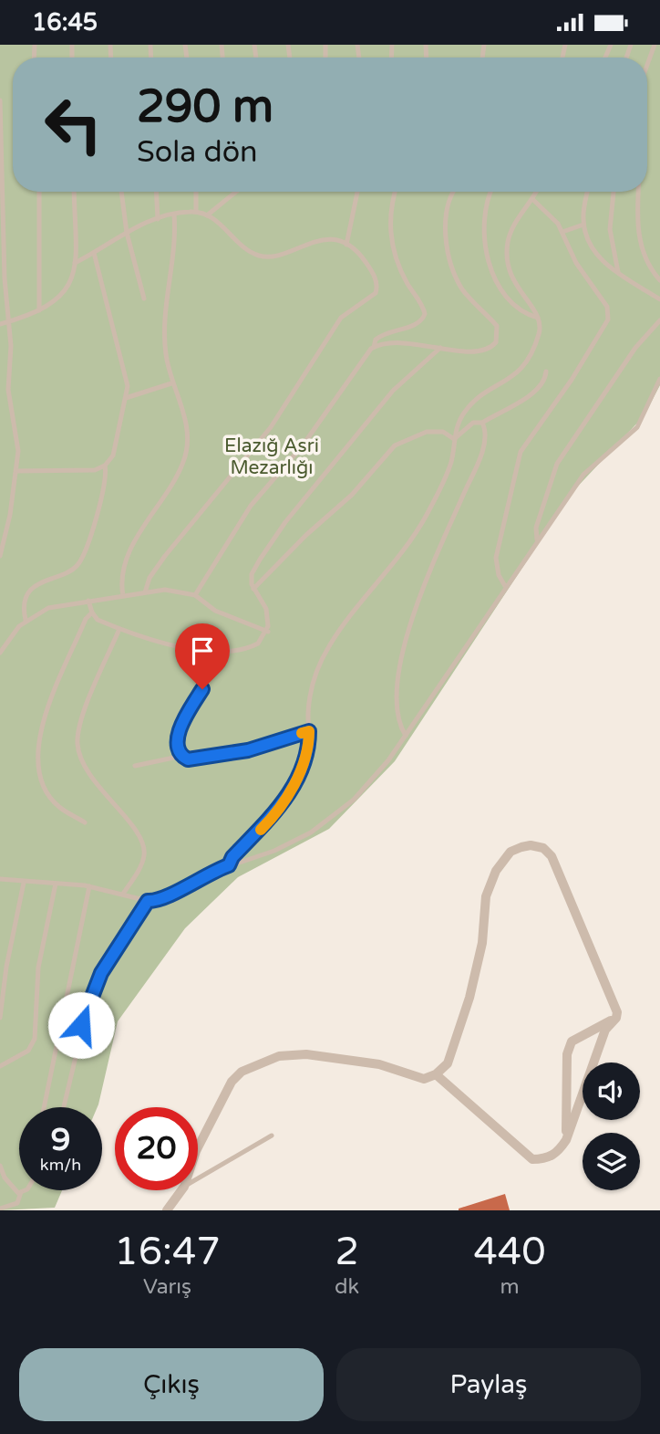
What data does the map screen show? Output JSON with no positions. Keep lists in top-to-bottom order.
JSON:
{
  "parks": ["Elazığ Asri Mezarlığı"],
  "page": {
    "status": "16:45",
    "turn": ["290 m", "Sola dön"],
    "speed": "9 km/h",
    "limit": "20",
    "eta": [
      "16:47",
      "Varış",
      "2",
      "dk",
      "440",
      "m"
    ],
    "buttons": ["Çıkış", "Paylaş"]
  }
}
